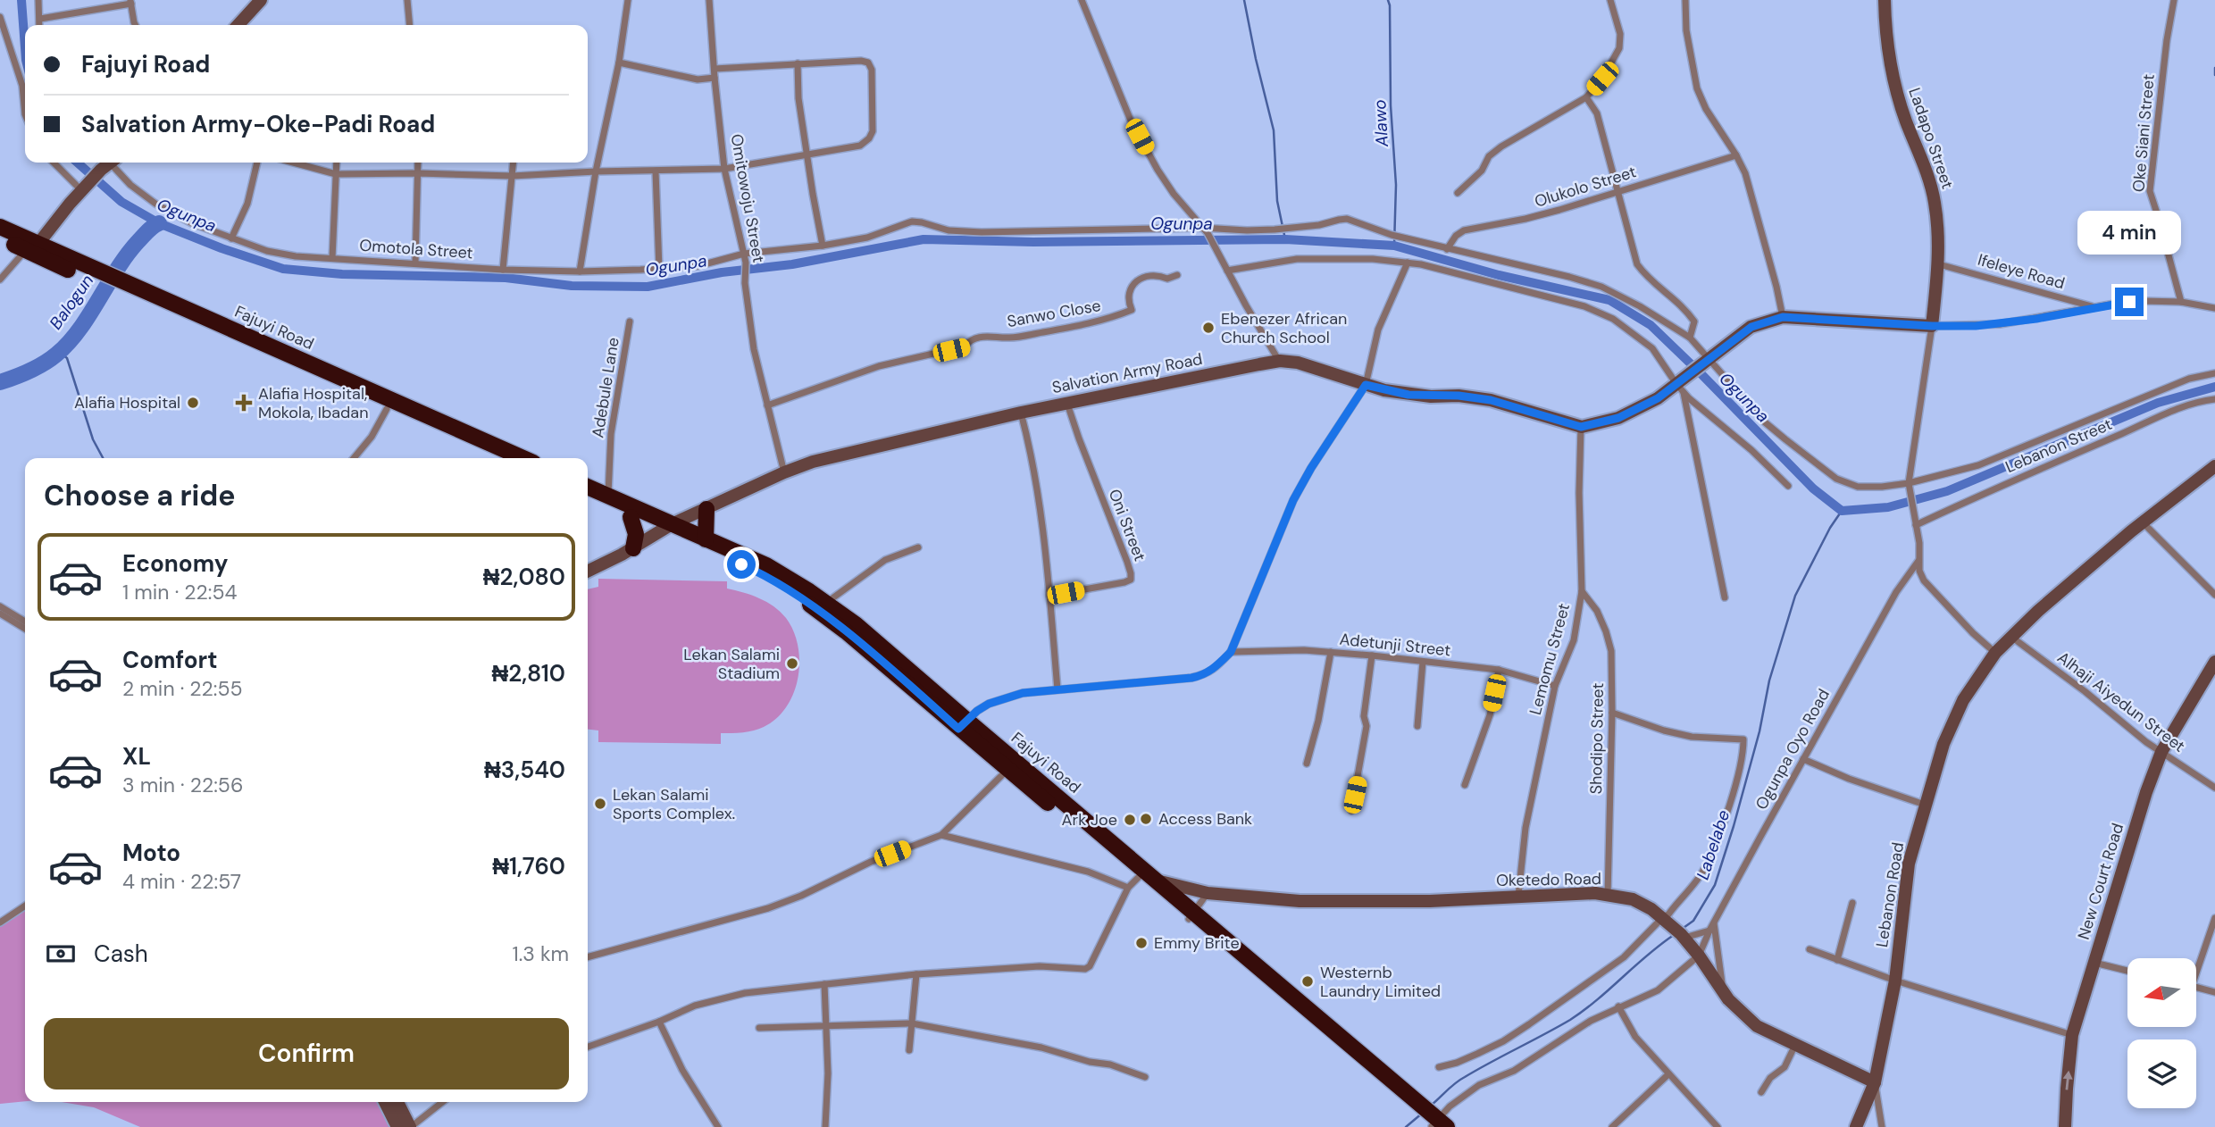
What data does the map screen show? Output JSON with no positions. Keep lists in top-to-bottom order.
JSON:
{
  "streets": {
    "highway": ["Fajuyi Road"],
    "main road": [
      "Ladapo Street",
      "Salvation Army Road",
      "Oketedo Road",
      "New Court Road",
      "Lebanon Road"
    ],
    "street": [
      "Oke Siani Street",
      "Olukolo Street",
      "Omitowoju Street",
      "Omotola Street",
      "Ifeleye Road",
      "Sanwo Close",
      "Adebule Lane",
      "Lebanon Street",
      "Oni Street",
      "Adetunji Street",
      "Lemomu Street",
      "Alhaji Aiyedun Street",
      "Shodipo Street",
      "Ogunpa Oyo Road"
    ]
  },
  "crossings": [
    ["Ladapo Street", "Ifeleye Road"],
    ["Ladapo Street", "Salvation Army Road"],
    ["Olukolo Street", "Omotola Street"],
    ["Omitowoju Street", "Omotola Street"],
    ["Omitowoju Street", "Sanwo Close"],
    ["Omitowoju Street", "Salvation Army Road"],
    ["Omotola Street", "Salvation Army Road"],
    ["Fajuyi Road", "Salvation Army Road"],
    ["Fajuyi Road", "Adebule Lane"],
    ["Fajuyi Road", "Oketedo Road"],
    ["Salvation Army Road", "Oni Street"],
    ["Salvation Army Road", "Lemomu Street"],
    ["Adetunji Street", "Lemomu Street"],
    ["Lemomu Street", "Shodipo Street"],
    ["Lemomu Street", "Oketedo Road"],
    ["Alhaji Aiyedun Street", "New Court Road"],
    ["Alhaji Aiyedun Street", "Lebanon Road"],
    ["Shodipo Street", "Oketedo Road"],
    ["Ogunpa Oyo Road", "Oketedo Road"],
    ["Oketedo Road", "Lebanon Road"]
  ],
  "water": [
    "Alawo",
    "Ogunpa",
    "Balogun",
    "Labelabe"
  ],
  "places": {
    "other": [
      "Ebenezer African Church School",
      "Alafia Hospital",
      "Lekan Salami Stadium",
      "Lekan Salami Sports Complex.",
      "Access Bank",
      "Ark Joe",
      "Emmy Brite",
      "Westernb Laundry Limited"
    ],
    "health": ["Alafia Hospital, Mokola, Ibadan"]
  },
  "north": "left",
  "page": {
    "banner": ["Fajuyi Road", "Salvation Army-Oke-Padi Road"],
    "bubble": "4 min",
    "heading": "Choose a ride",
    "list": [
      {
        "name": "Economy",
        "note": "1 min · 22:54",
        "value": "₦2,080"
      },
      {
        "name": "Comfort",
        "note": "2 min · 22:55",
        "value": "₦2,810"
      },
      {
        "name": "XL",
        "note": "3 min · 22:56",
        "value": "₦3,540"
      },
      {
        "name": "Moto",
        "note": "4 min · 22:57",
        "value": "₦1,760"
      }
    ],
    "pay": ["Cash", "1.3 km"],
    "buttons": "Confirm"
  }
}
